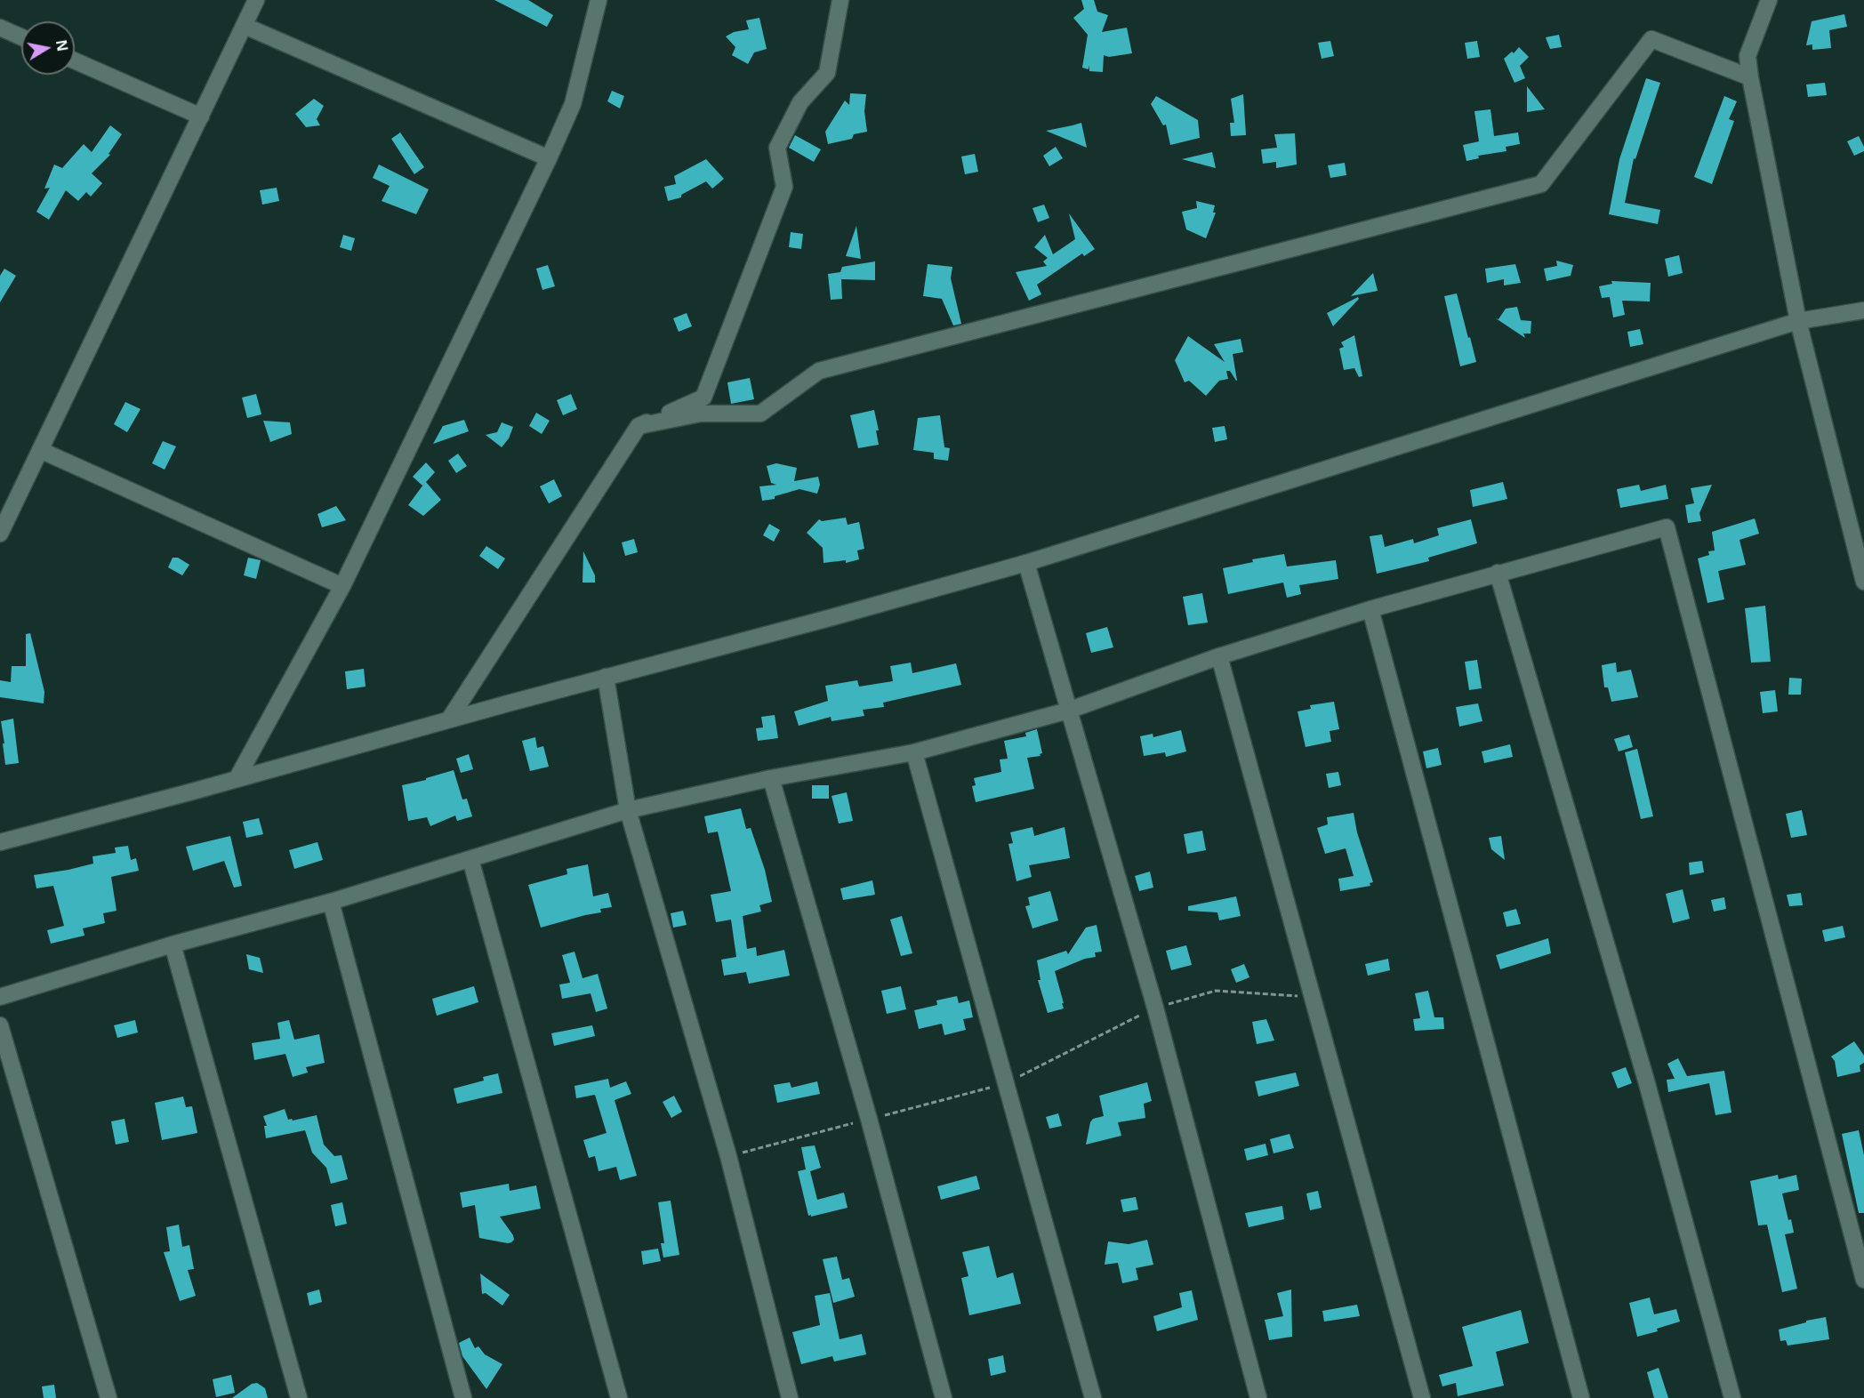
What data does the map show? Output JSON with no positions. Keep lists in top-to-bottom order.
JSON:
{
  "north": "right"
}
